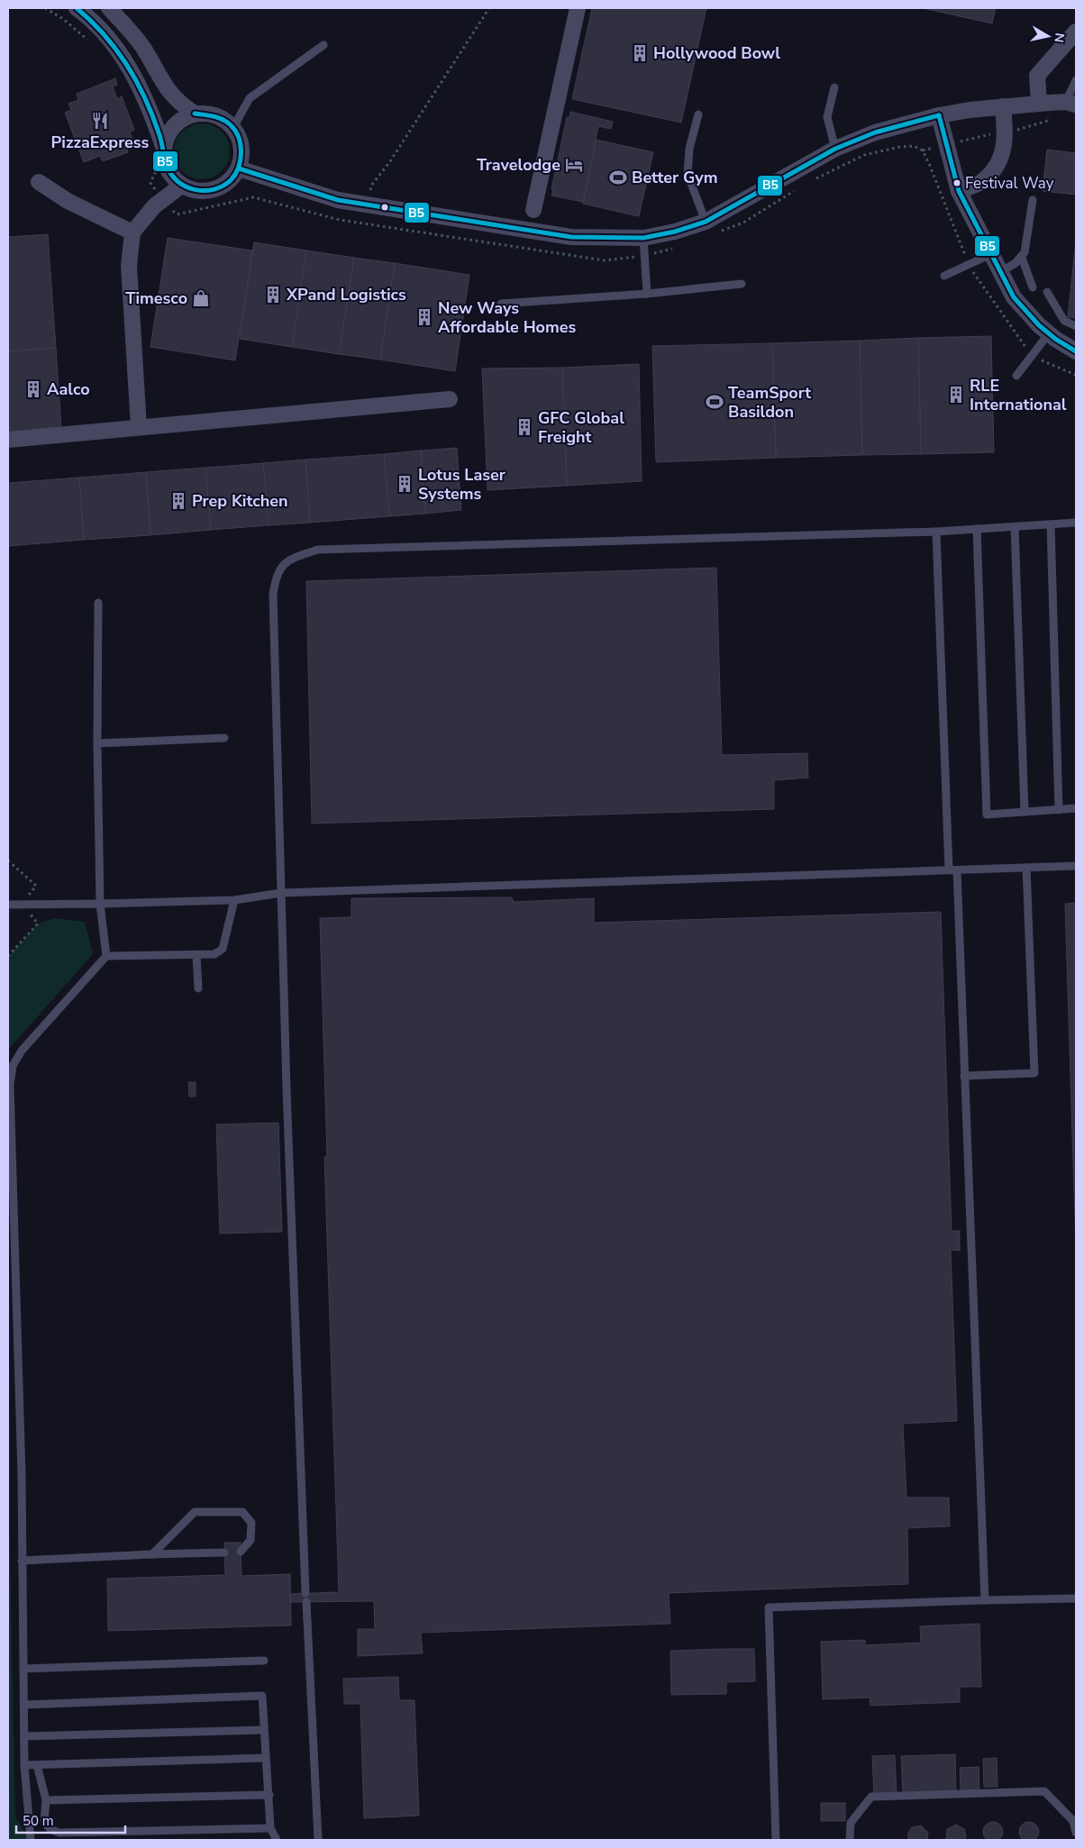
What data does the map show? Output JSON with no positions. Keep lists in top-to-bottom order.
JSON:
{
  "places": {
    "building": [
      "Hollywood Bowl",
      "XPand Logistics",
      "New Ways Affordable Homes",
      "Aalco",
      "RLE International",
      "GFC Global Freight",
      "Lotus Laser Systems",
      "Prep Kitchen"
    ],
    "restaurant": ["PizzaExpress"],
    "hotel": ["Travelodge"],
    "sports": ["Better Gym", "TeamSport Basildon"],
    "other": ["Festival Way"],
    "shop": ["Timesco"]
  },
  "lines": ["transit line B5"],
  "scale_bar": "50 m",
  "north": "right"
}
